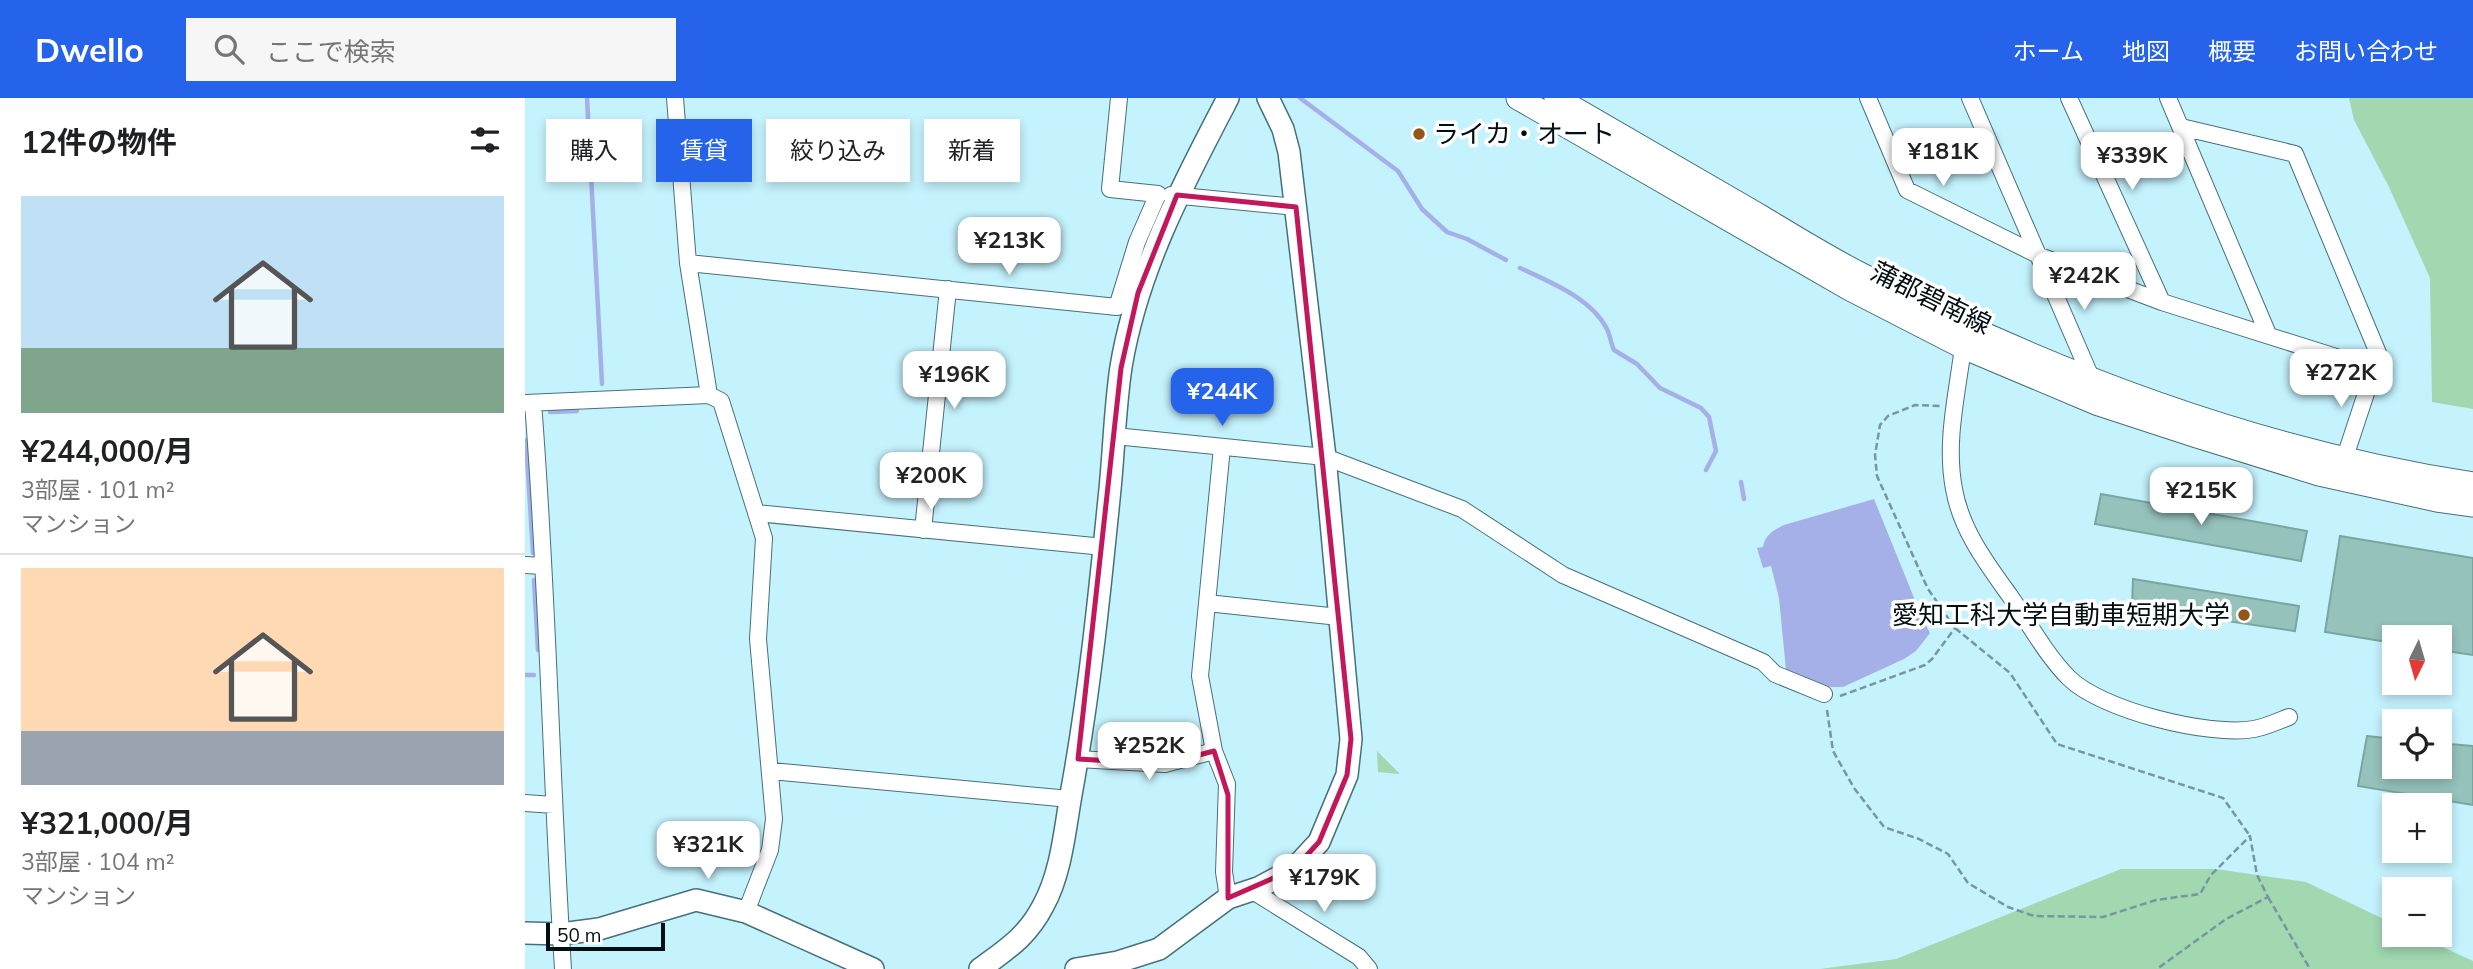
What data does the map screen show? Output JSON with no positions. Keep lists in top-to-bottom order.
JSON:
{
  "streets": {
    "main road": ["蒲郡碧南線"]
  },
  "places": ["ライカ・オート", "愛知工科大学自動車短期大学"],
  "scale_bar": "50 m",
  "north": "bottom",
  "page": {
    "header": "Dwello",
    "search": "ここで検索",
    "nav": [
      "ホーム",
      "地図",
      "概要",
      "お問い合わせ"
    ],
    "heading": "12件の物件",
    "chip": [
      "購入",
      "賃貸",
      "絞り込み",
      "新着"
    ],
    "price": [
      "¥181K",
      "¥339K",
      "¥213K",
      "¥242K",
      "¥272K",
      "¥196K",
      "¥244K",
      "¥200K",
      "¥215K",
      "¥252K",
      "¥321K",
      "¥179K"
    ],
    "list": [
      {
        "name": "¥244,000/月",
        "note": "3部屋 · 101 m² · マンション"
      },
      {
        "name": "¥321,000/月",
        "note": "3部屋 · 104 m² · マンション"
      }
    ],
    "map_buttons": ["+", "−"],
    "scale": "50 m"
  }
}
